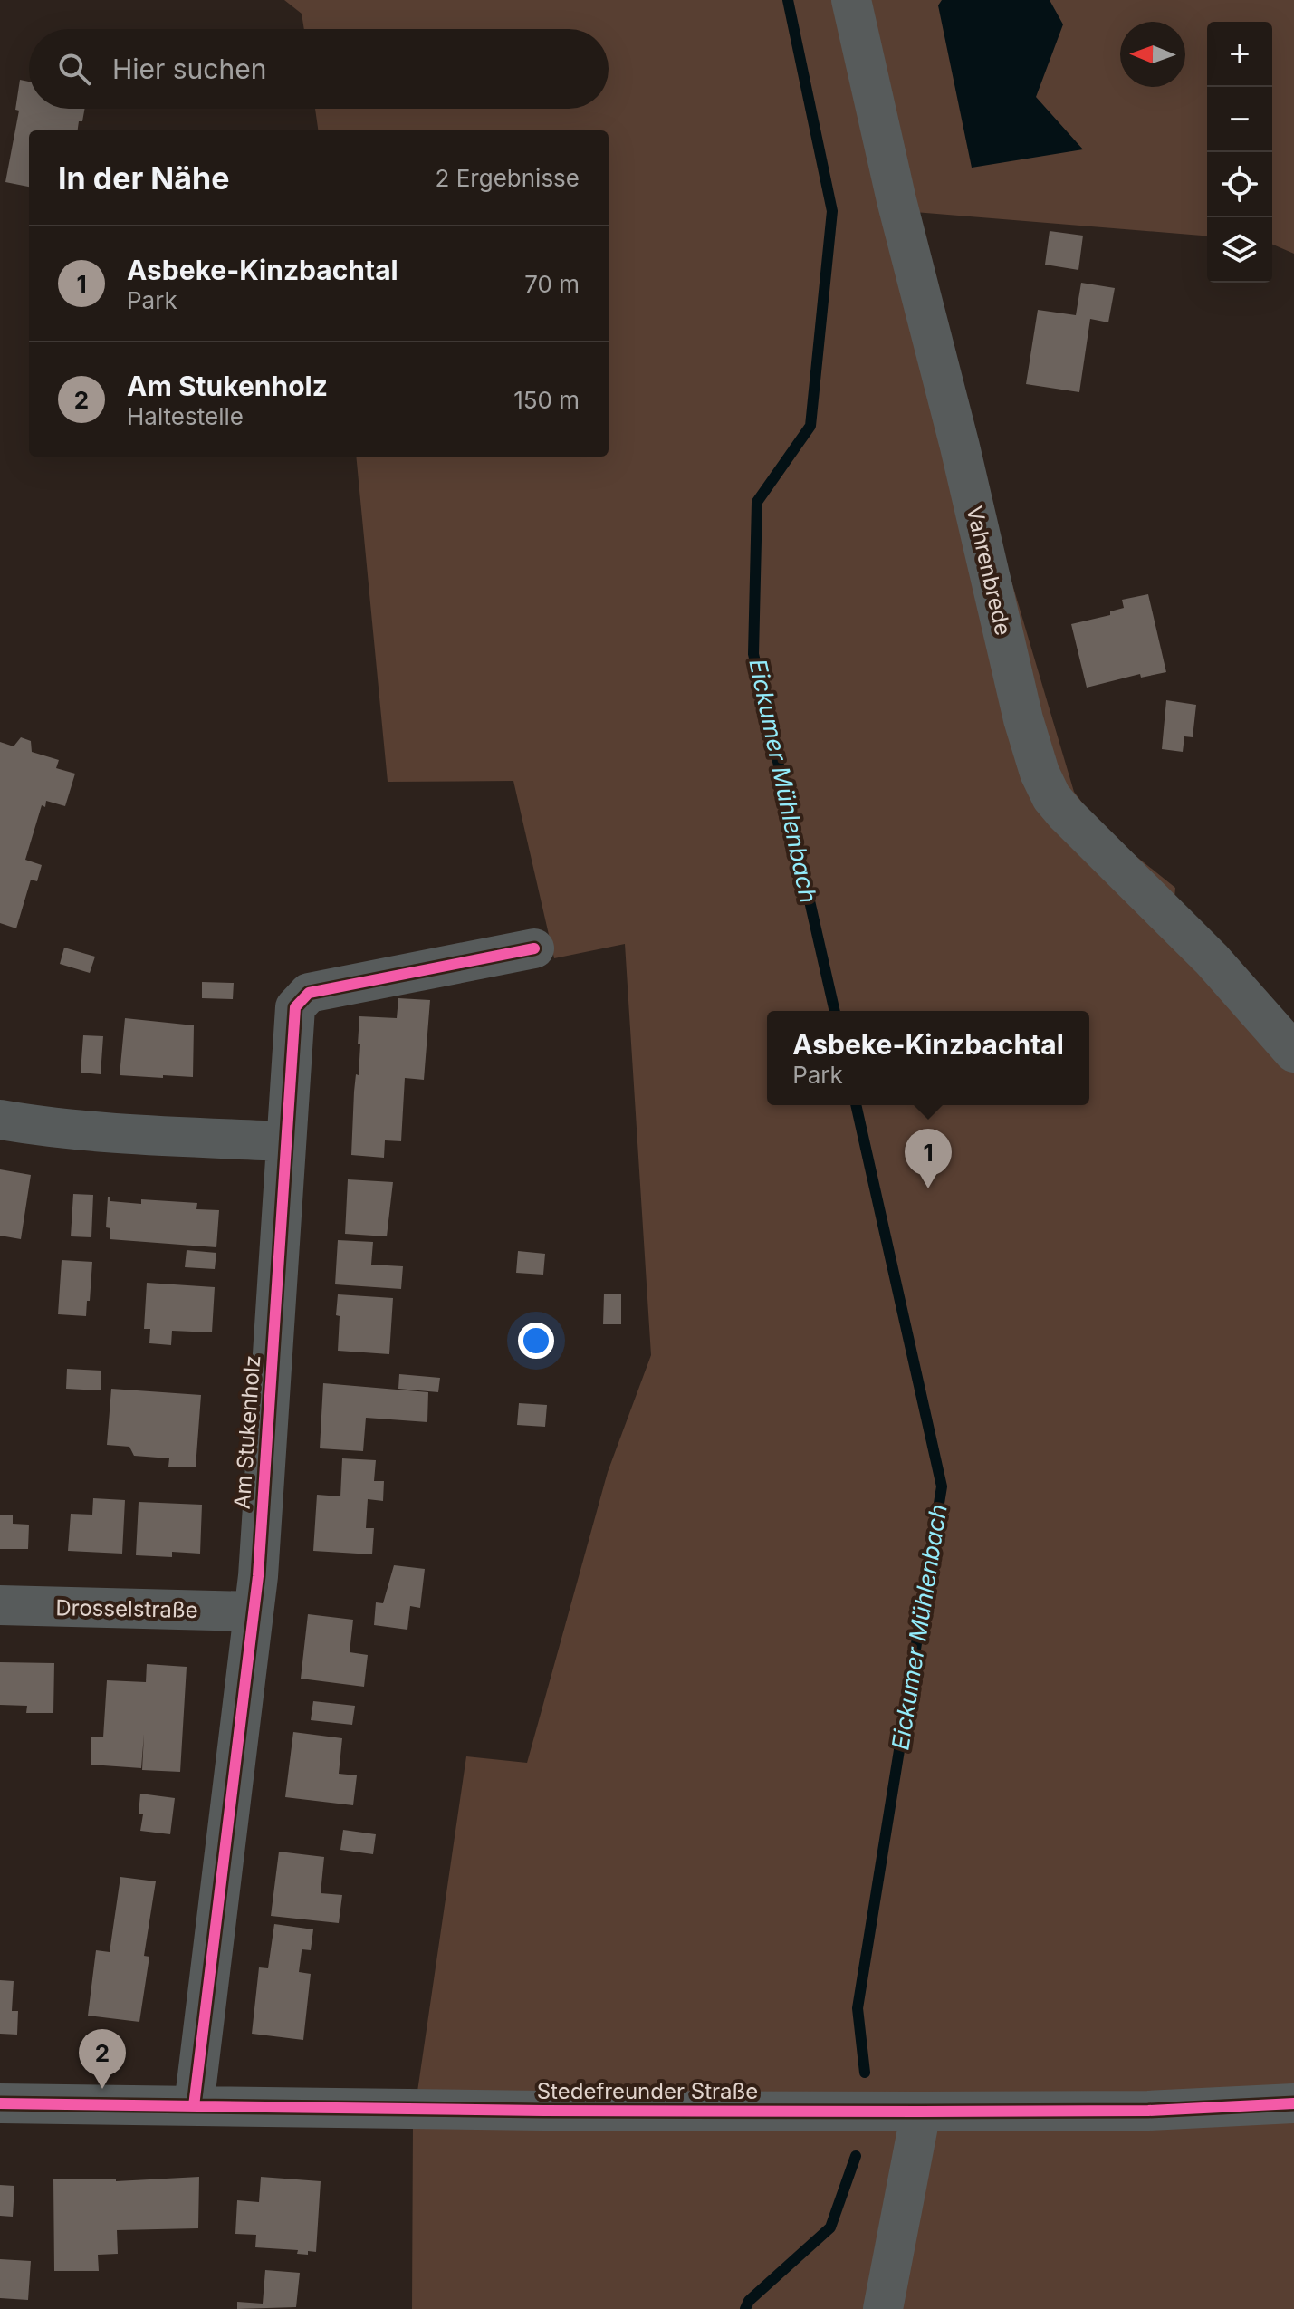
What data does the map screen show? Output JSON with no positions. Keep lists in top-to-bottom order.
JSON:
{
  "streets": {
    "street": [
      "Vahrenbrede",
      "Am Stukenholz",
      "Drosselstraße",
      "Stedefreunder Straße"
    ]
  },
  "crossings": [
    ["Am Stukenholz", "Drosselstraße"],
    ["Am Stukenholz", "Stedefreunder Straße"]
  ],
  "water": ["Eickumer Mühlenbach"],
  "north": "left",
  "page": {
    "map_buttons": ["+", "−"],
    "search": "Hier suchen",
    "heading": ["In der Nähe", "2 Ergebnisse"],
    "list": [
      {
        "mark": "1",
        "name": "Asbeke-Kinzbachtal",
        "note": "Park",
        "value": "70 m"
      },
      {
        "mark": "2",
        "name": "Am Stukenholz",
        "note": "Haltestelle",
        "value": "150 m"
      }
    ],
    "popup": ["Asbeke-Kinzbachtal", "Park"],
    "pins": ["1", "2"]
  }
}
